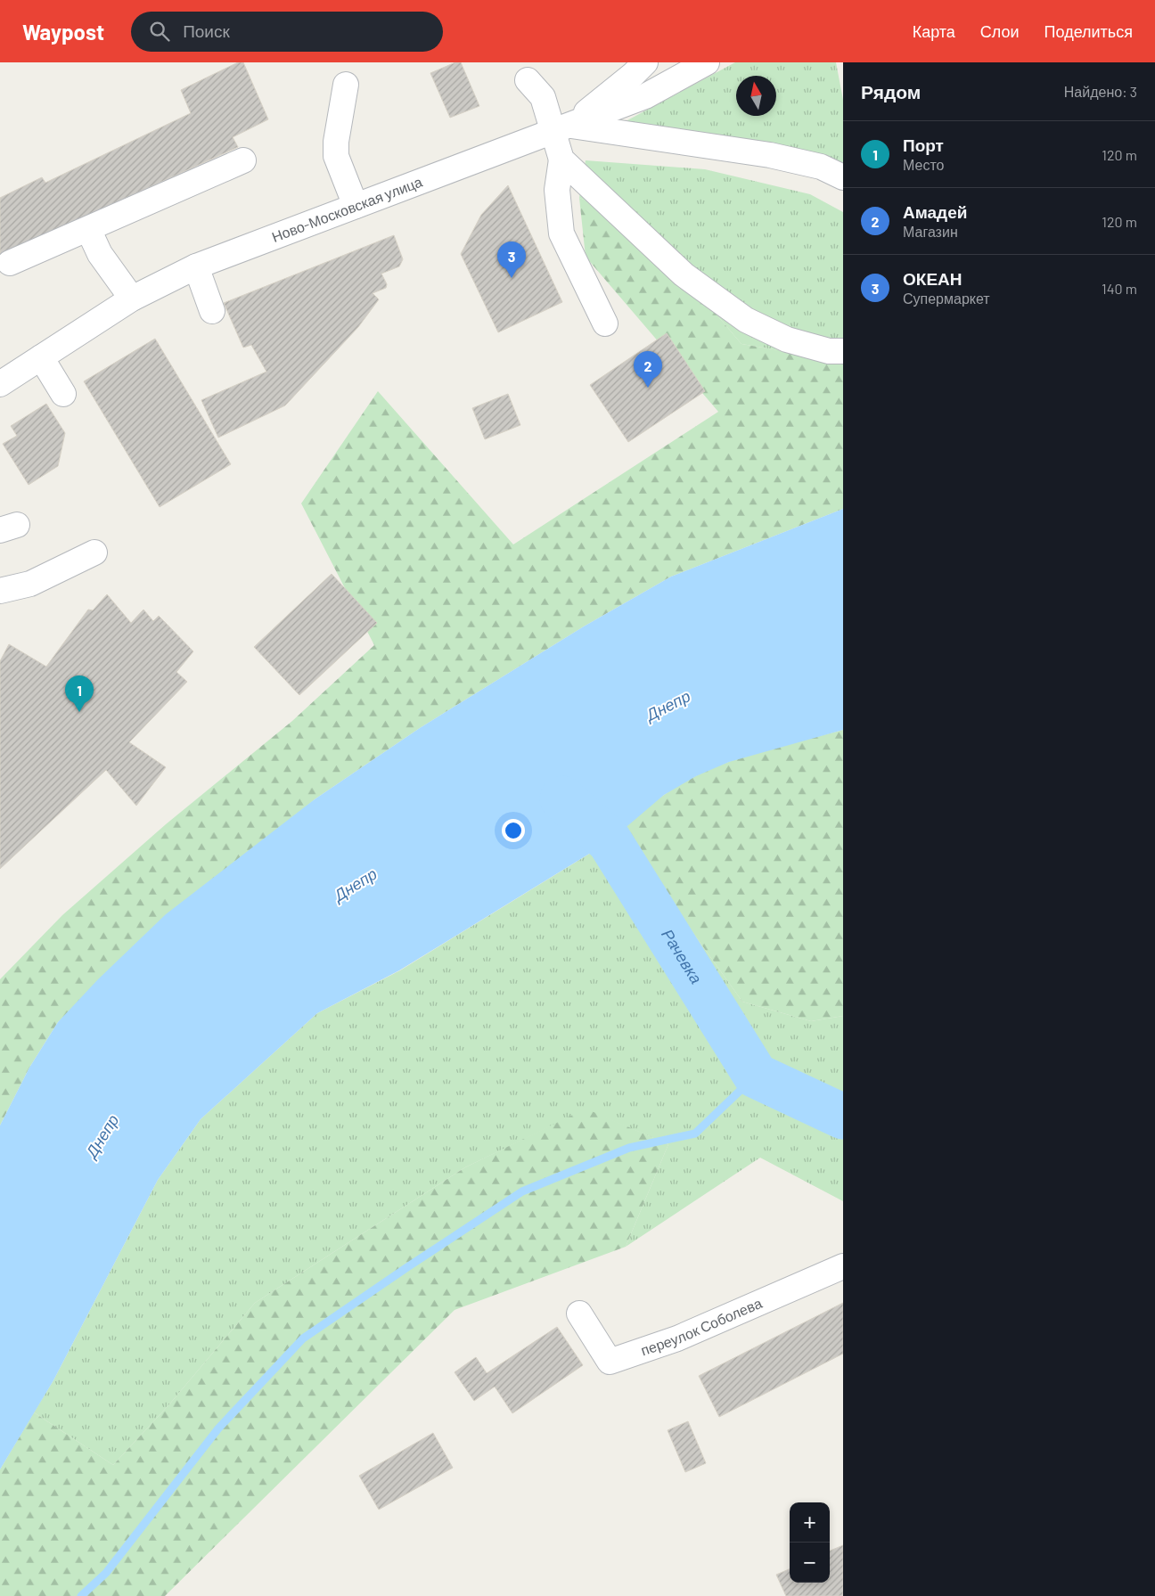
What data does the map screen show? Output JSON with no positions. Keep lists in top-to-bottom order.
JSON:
{
  "streets": {
    "street": ["Ново-Московская улица", "переулок Соболева"]
  },
  "water": ["Днепр", "Рачевка"],
  "north": "top",
  "page": {
    "header": "Waypost",
    "search": "Поиск",
    "nav": ["Карта", "Слои", "Поделиться"],
    "heading": ["Рядом", "Найдено: 3"],
    "list": [
      {
        "mark": "1",
        "name": "Порт",
        "note": "Место",
        "value": "120 m"
      },
      {
        "mark": "2",
        "name": "Амадей",
        "note": "Магазин",
        "value": "120 m"
      },
      {
        "mark": "3",
        "name": "ОКЕАН",
        "note": "Супермаркет",
        "value": "140 m"
      }
    ],
    "pins": ["3", "2", "1"],
    "map_buttons": ["+", "−"]
  }
}
